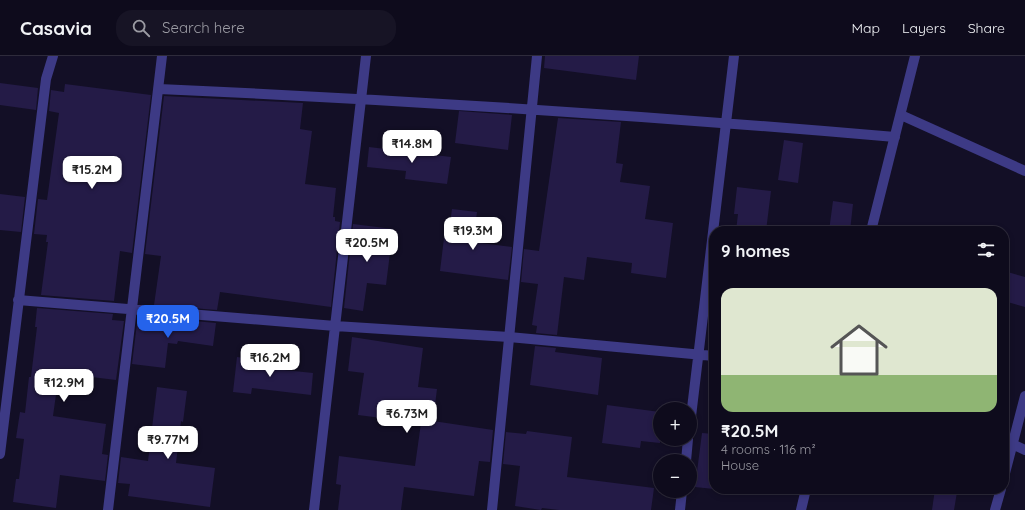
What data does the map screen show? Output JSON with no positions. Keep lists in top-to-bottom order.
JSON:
{
  "page": {
    "header": "Casavia",
    "search": "Search here",
    "nav": ["Map", "Layers", "Share"],
    "price": [
      "₹14.8M",
      "₹15.2M",
      "₹19.3M",
      "₹20.5M",
      "₹20.5M",
      "₹16.2M",
      "₹12.9M",
      "₹6.73M",
      "₹9.77M"
    ],
    "heading": "9 homes",
    "list": [
      {
        "name": "₹20.5M",
        "note": "4 rooms · 116 m² · House"
      }
    ],
    "map_buttons": ["+", "−"]
  }
}
